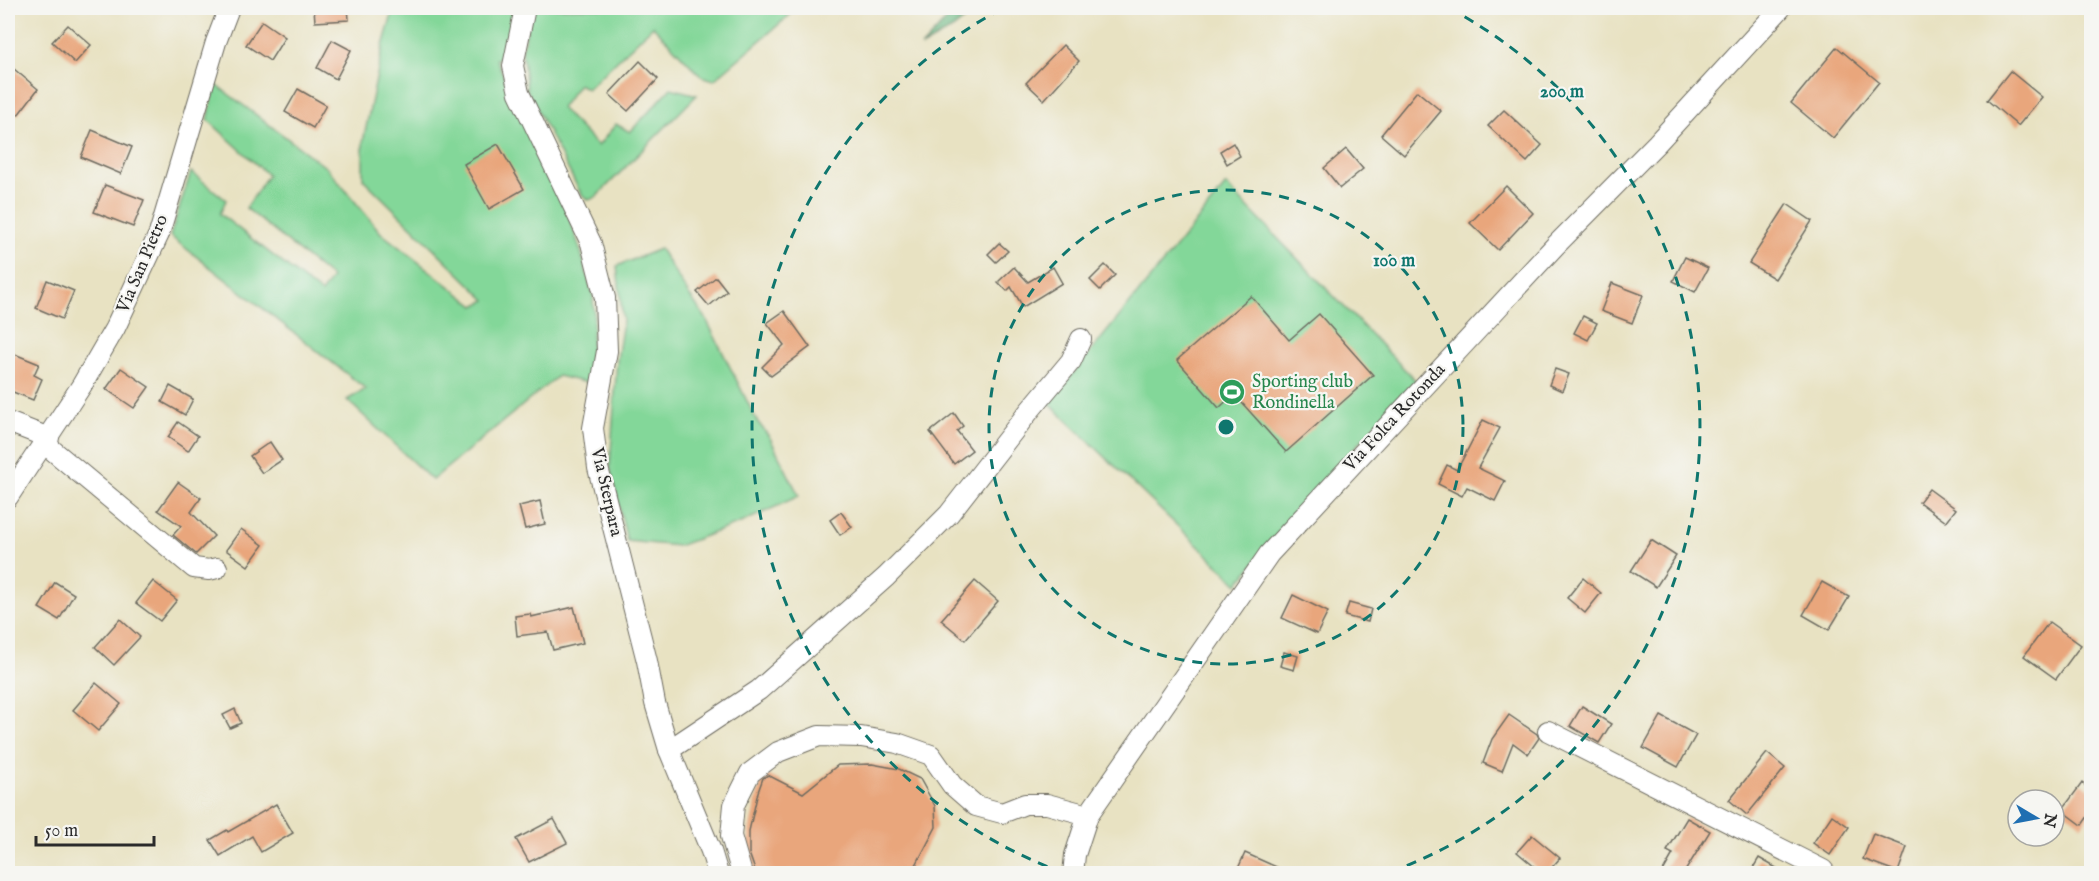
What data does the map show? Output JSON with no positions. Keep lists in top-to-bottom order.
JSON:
{
  "streets": {
    "street": ["Via San Pietro", "Via Folca Rotonda", "Via Sterpara"]
  },
  "places": {
    "sports": ["Sporting club Rondinella"]
  },
  "scale_bar": "50 m",
  "north": "right",
  "rings": ["200 m", "100 m"]
}
